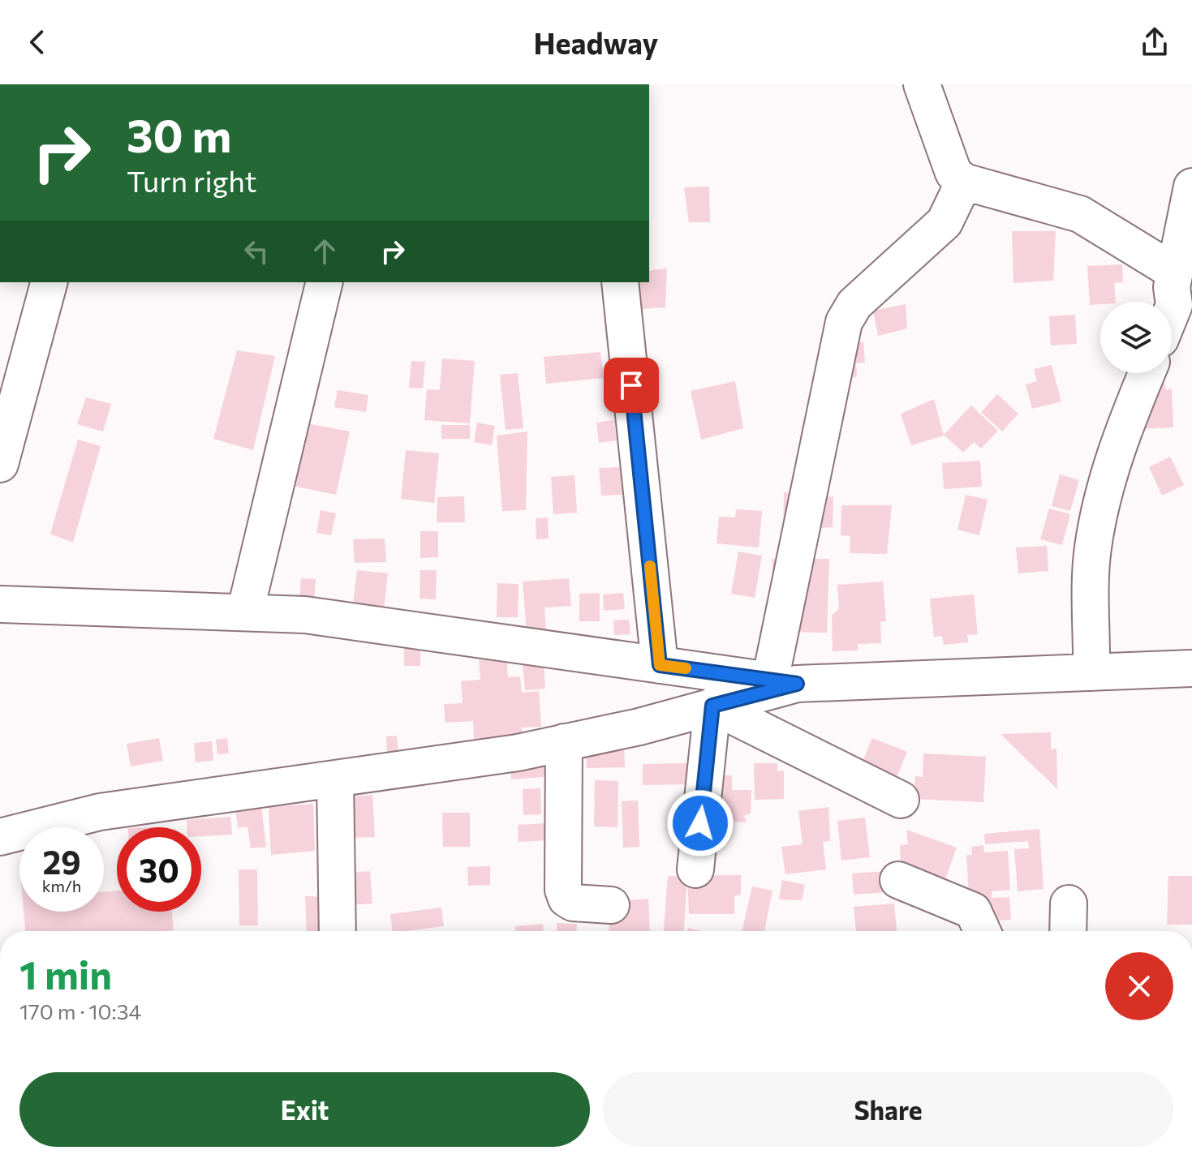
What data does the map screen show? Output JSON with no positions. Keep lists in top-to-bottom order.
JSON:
{
  "page": {
    "header": "Headway",
    "turn": ["30 m", "Turn right"],
    "speed": "29 km/h",
    "limit": "30",
    "heading": ["1 min", "170 m · 10:34"],
    "buttons": ["Exit", "Share"]
  }
}
